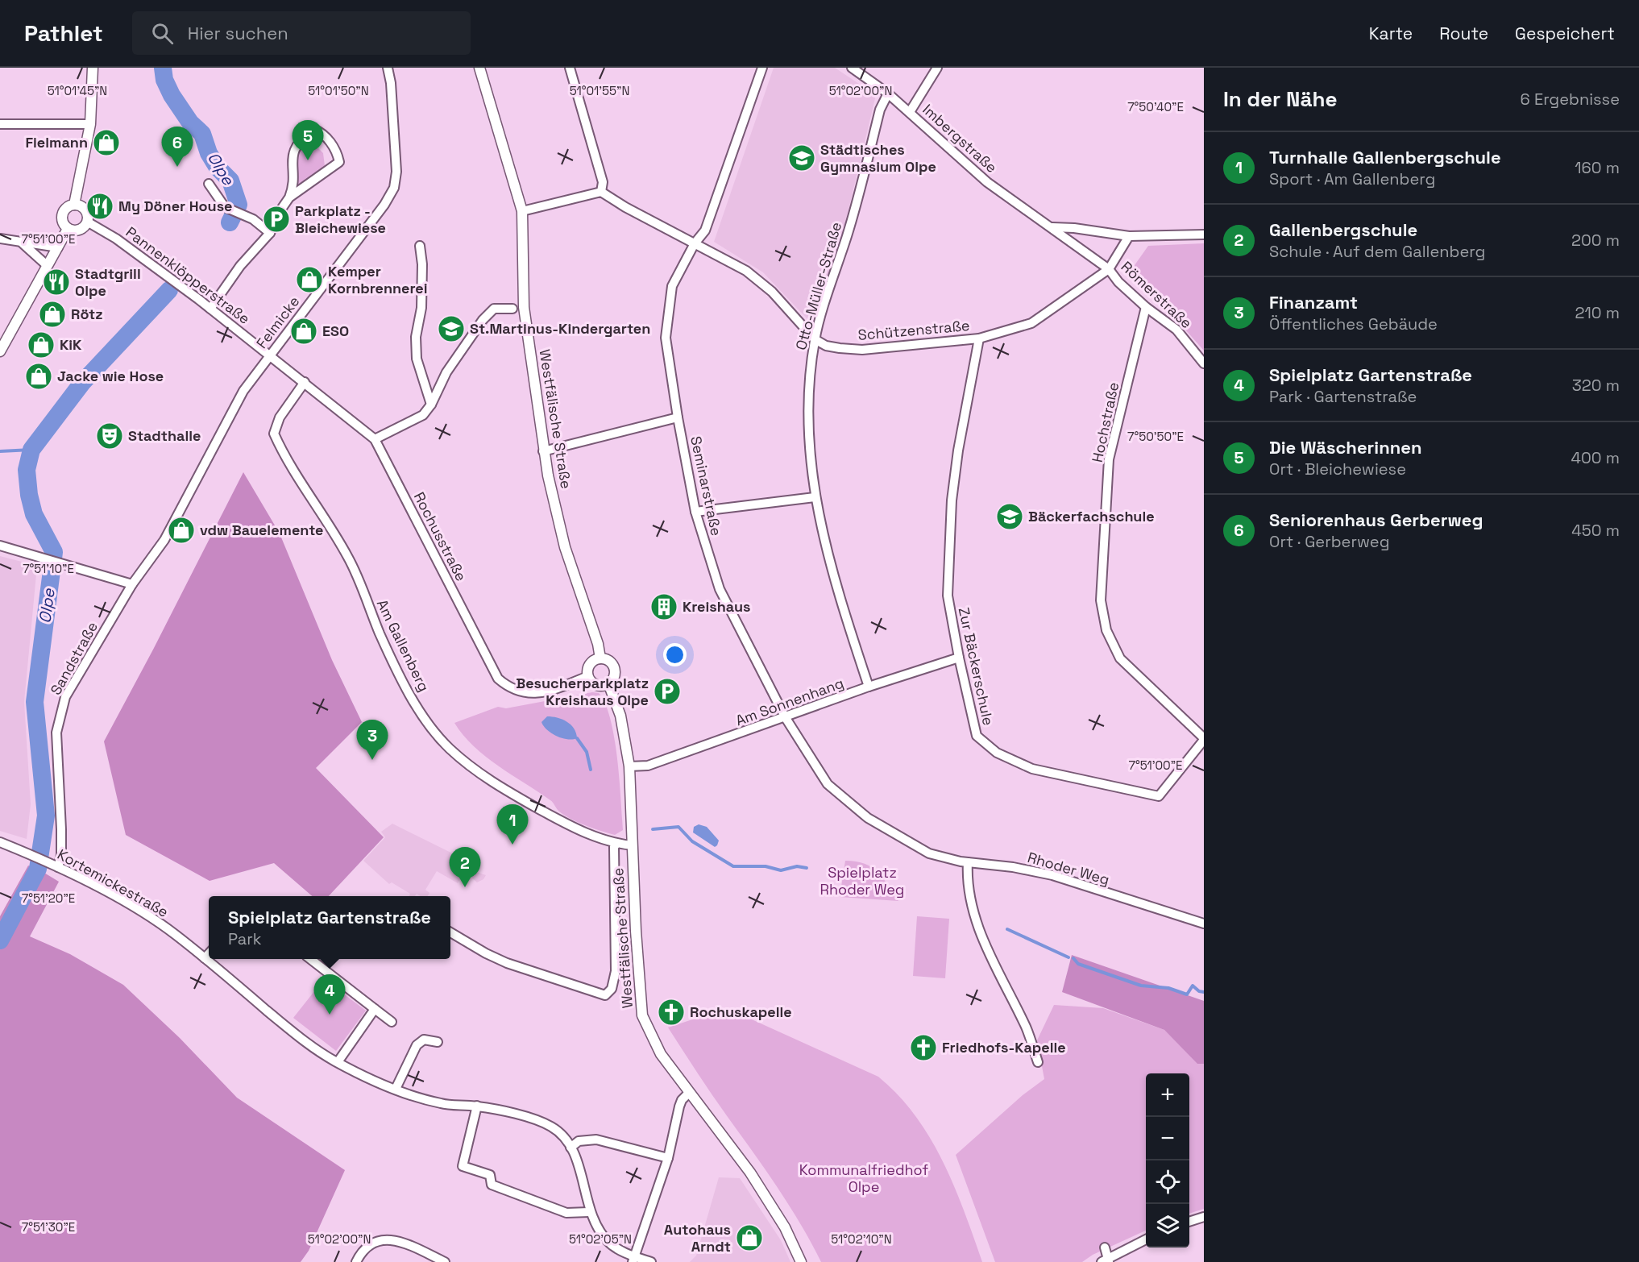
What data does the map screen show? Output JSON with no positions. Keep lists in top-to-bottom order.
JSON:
{
  "streets": {
    "street": [
      "Imbergstraße",
      "Pannenklöpperstraße",
      "Otto-Müller-Straße",
      "Römerstraße",
      "Felmicke",
      "Schützenstraße",
      "Westfälische Straße",
      "Hochstraße",
      "Seminarstraße",
      "Rochusstraße",
      "Am Gallenberg",
      "Sandstraße",
      "Zur Bäckerschule",
      "Am Sonnenhang",
      "Rhoder Weg",
      "Kortemickestraße"
    ]
  },
  "crossings": [
    ["Imbergstraße", "Otto-Müller-Straße"],
    ["Imbergstraße", "Römerstraße"],
    ["Imbergstraße", "Schützenstraße"],
    ["Pannenklöpperstraße", "Felmicke"],
    ["Pannenklöpperstraße", "Rochusstraße"],
    ["Otto-Müller-Straße", "Schützenstraße"],
    ["Otto-Müller-Straße", "Am Sonnenhang"],
    ["Römerstraße", "Schützenstraße"],
    ["Römerstraße", "Hochstraße"],
    ["Felmicke", "Rochusstraße"],
    ["Felmicke", "Sandstraße"],
    ["Schützenstraße", "Zur Bäckerschule"],
    ["Westfälische Straße", "Rochusstraße"],
    ["Westfälische Straße", "Am Gallenberg"],
    ["Westfälische Straße", "Am Sonnenhang"],
    ["Hochstraße", "Zur Bäckerschule"],
    ["Seminarstraße", "Am Sonnenhang"],
    ["Seminarstraße", "Rhoder Weg"],
    ["Rochusstraße", "Am Gallenberg"],
    ["Sandstraße", "Kortemickestraße"],
    ["Zur Bäckerschule", "Am Sonnenhang"]
  ],
  "water": ["Olpe"],
  "parks": ["Spielplatz Rhoder Weg", "Kommunalfriedhof Olpe"],
  "places": {
    "shop": [
      "Fielmann",
      "Kemper Kornbrennerei",
      "Rötz",
      "ESO",
      "KiK",
      "Jacke wie Hose",
      "vdw Bauelemente",
      "Autohaus Arndt"
    ],
    "school or university": ["Städtisches Gymnasium Olpe", "St.Martinus-Kindergarten", "Bäckerfachschule"],
    "restaurant": ["My Döner House", "Stadtgrill Olpe"],
    "parking": ["Parkplatz - Bleichewiese", "Besucherparkplatz Kreishaus Olpe"],
    "theatre": ["Stadthalle"],
    "building": ["Kreishaus"],
    "church": ["Rochuskapelle", "Friedhofs-Kapelle"]
  },
  "page": {
    "header": "Pathlet",
    "search": "Hier suchen",
    "nav": ["Karte", "Route", "Gespeichert"],
    "heading": ["In der Nähe", "6 Ergebnisse"],
    "pins": [
      "5",
      "6",
      "3",
      "1",
      "2",
      "4"
    ],
    "list": [
      {
        "mark": "1",
        "name": "Turnhalle Gallenbergschule",
        "note": "Sport · Am Gallenberg",
        "value": "160 m"
      },
      {
        "mark": "2",
        "name": "Gallenbergschule",
        "note": "Schule · Auf dem Gallenberg",
        "value": "200 m"
      },
      {
        "mark": "3",
        "name": "Finanzamt",
        "note": "Öffentliches Gebäude",
        "value": "210 m"
      },
      {
        "mark": "4",
        "name": "Spielplatz Gartenstraße",
        "note": "Park · Gartenstraße",
        "value": "320 m"
      },
      {
        "mark": "5",
        "name": "Die Wäscherinnen",
        "note": "Ort · Bleichewiese",
        "value": "400 m"
      },
      {
        "mark": "6",
        "name": "Seniorenhaus Gerberweg",
        "note": "Ort · Gerberweg",
        "value": "450 m"
      }
    ],
    "popup": ["Spielplatz Gartenstraße", "Park"],
    "map_buttons": ["+", "−"]
  },
  "coordinates": [
    "51°01'50\"N",
    "51°01'55\"N",
    "51°02'00\"N",
    "51°01'45\"N",
    "7°50'40\"E",
    "7°51'00\"E",
    "7°50'50\"E",
    "7°51'10\"E",
    "7°51'20\"E",
    "7°51'30\"E",
    "51°02'05\"N",
    "51°02'10\"N"
  ]
}
